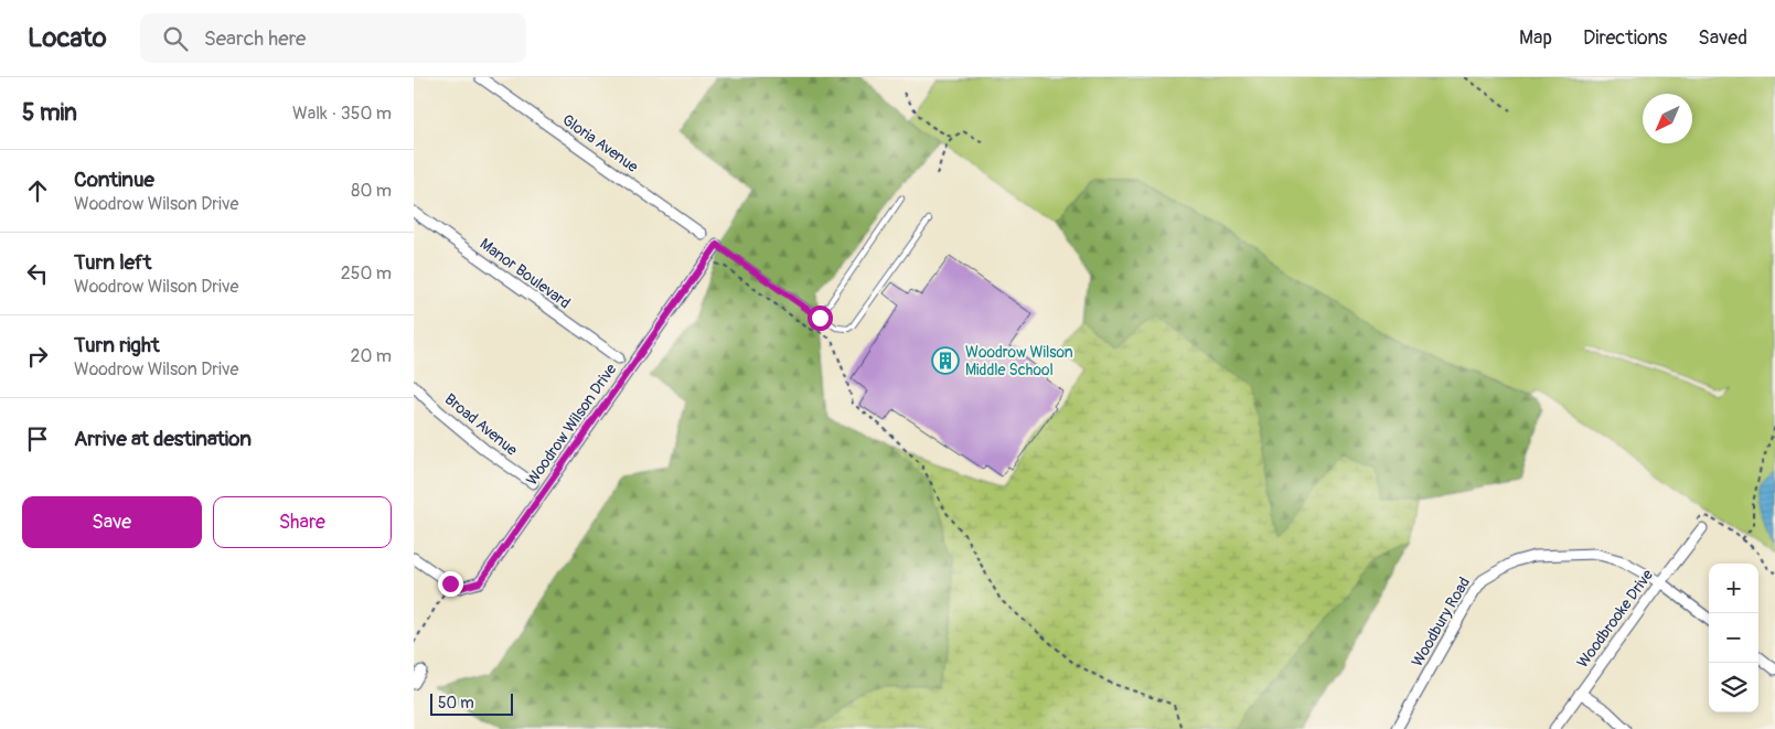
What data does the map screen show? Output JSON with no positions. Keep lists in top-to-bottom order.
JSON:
{
  "streets": {
    "street": [
      "Gloria Avenue",
      "Manor Boulevard",
      "Broad Avenue",
      "Woodrow Wilson Drive",
      "Woodbrooke Drive",
      "Woodbury Road"
    ]
  },
  "crossings": [
    ["Woodbrooke Drive", "Woodbury Road"]
  ],
  "places": {
    "building": ["Woodrow Wilson Middle School"]
  },
  "scale_bar": "50 m",
  "north": "bottom left",
  "page": {
    "header": "Locato",
    "search": "Search here",
    "nav": ["Map", "Directions", "Saved"],
    "heading": ["5 min", "Walk · 350 m"],
    "list": [
      ["Continue", "Woodrow Wilson Drive", "80 m"],
      ["Turn left", "Woodrow Wilson Drive", "250 m"],
      ["Turn right", "Woodrow Wilson Drive", "20 m"],
      "Arrive at destination"
    ],
    "buttons": ["Save", "Share"],
    "map_buttons": ["+", "−"],
    "scale": "50 m"
  }
}
